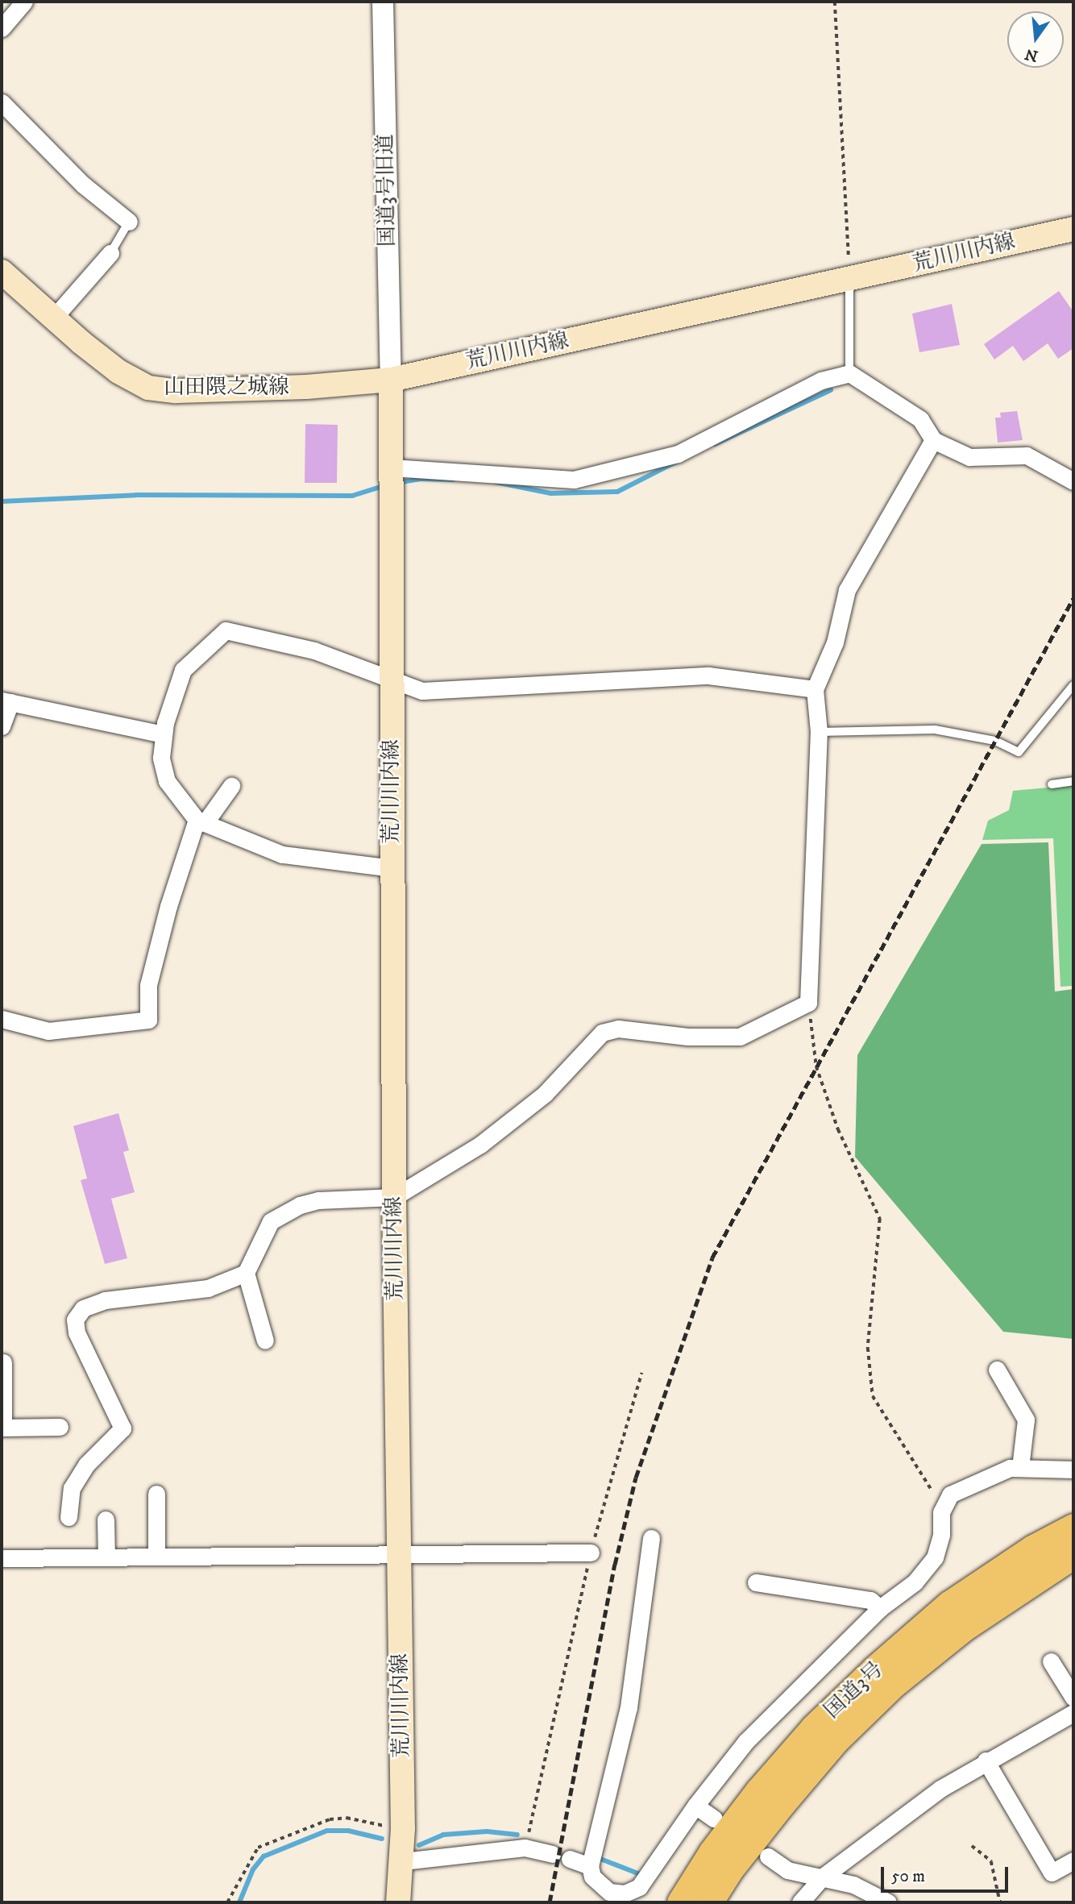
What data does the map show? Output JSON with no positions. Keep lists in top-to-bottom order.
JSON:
{
  "streets": {
    "highway": ["国道3号"],
    "main road": ["荒川川内線", "山田隈之城線"],
    "street": ["国道3号旧道"]
  },
  "crossings": [
    ["国道3号旧道", "荒川川内線"],
    ["国道3号旧道", "山田隈之城線"],
    ["荒川川内線", "山田隈之城線"]
  ],
  "scale_bar": "50 m",
  "north": "bottom"
}
